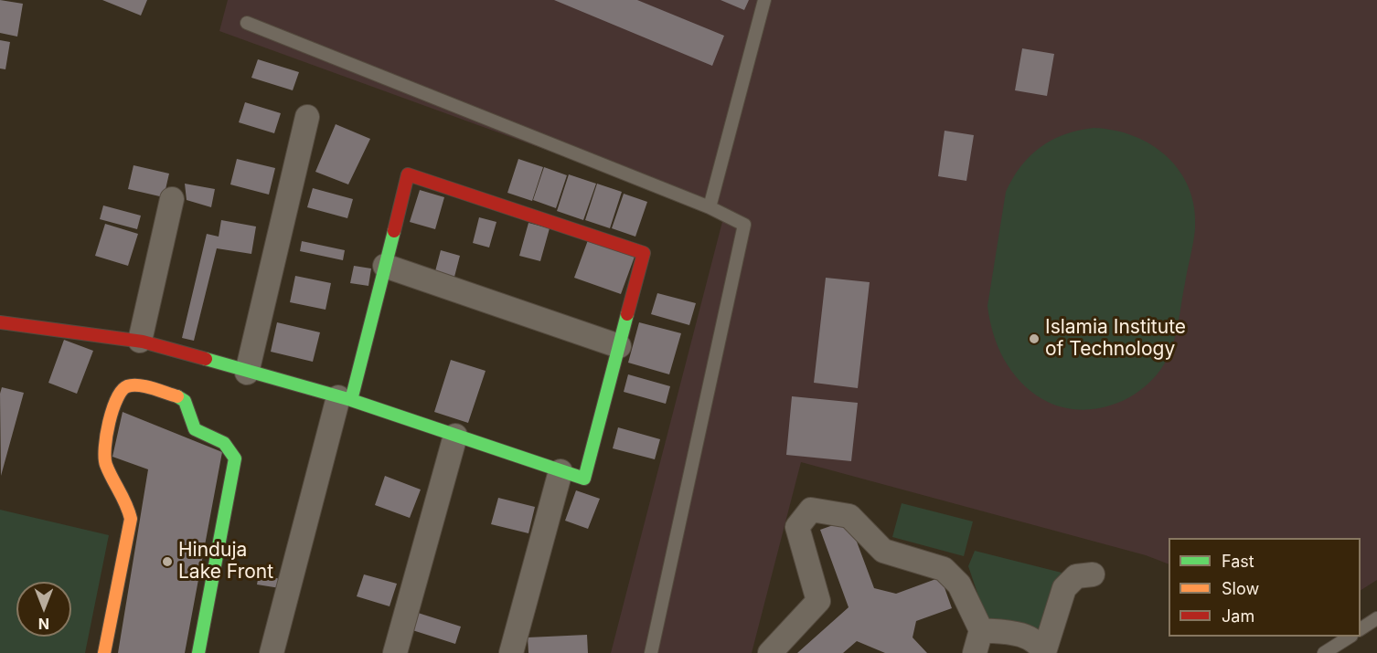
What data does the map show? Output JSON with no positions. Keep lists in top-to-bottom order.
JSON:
{
  "places": ["Islamia Institute of Technology", "Hinduja Lake Front"],
  "legend": ["Fast", "Slow", "Jam"],
  "north": "bottom"
}
